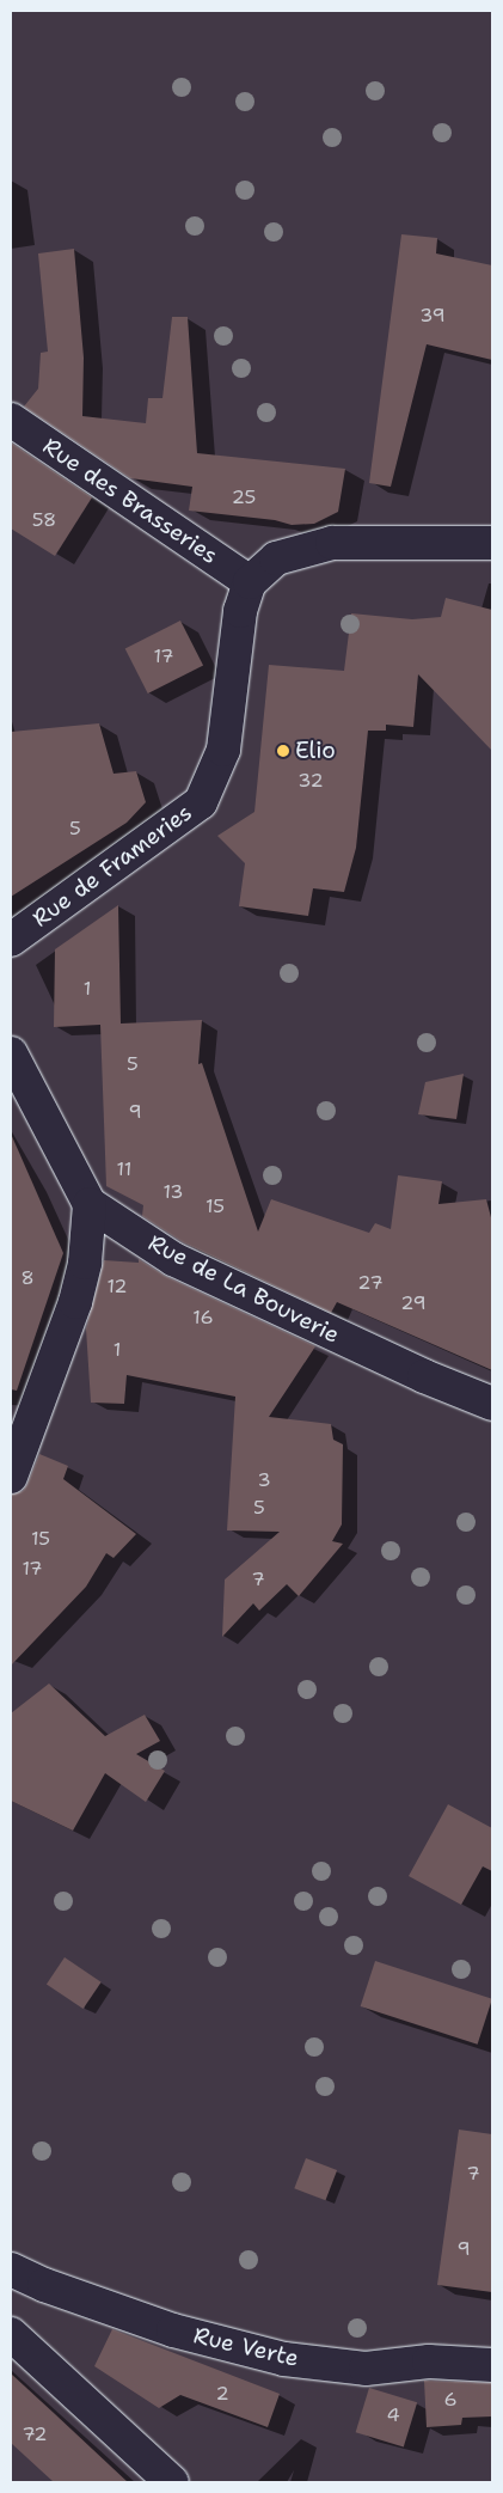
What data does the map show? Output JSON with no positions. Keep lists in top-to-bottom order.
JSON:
{
  "streets": {
    "street": [
      "Rue des Brasseries",
      "Rue de Frameries",
      "Rue de La Bouverie",
      "Rue Verte"
    ]
  },
  "crossings": [
    ["Rue des Brasseries", "Rue de Frameries"]
  ],
  "places": ["Elio"],
  "house_numbers": [
    "39",
    "25",
    "58",
    "17",
    "32",
    "5",
    "1",
    "5",
    "9",
    "11",
    "13",
    "15",
    "8",
    "27",
    "12",
    "29",
    "16",
    "1",
    "3",
    "5",
    "15",
    "17",
    "7",
    "7",
    "9",
    "2",
    "6",
    "4",
    "72"
  ]
}
